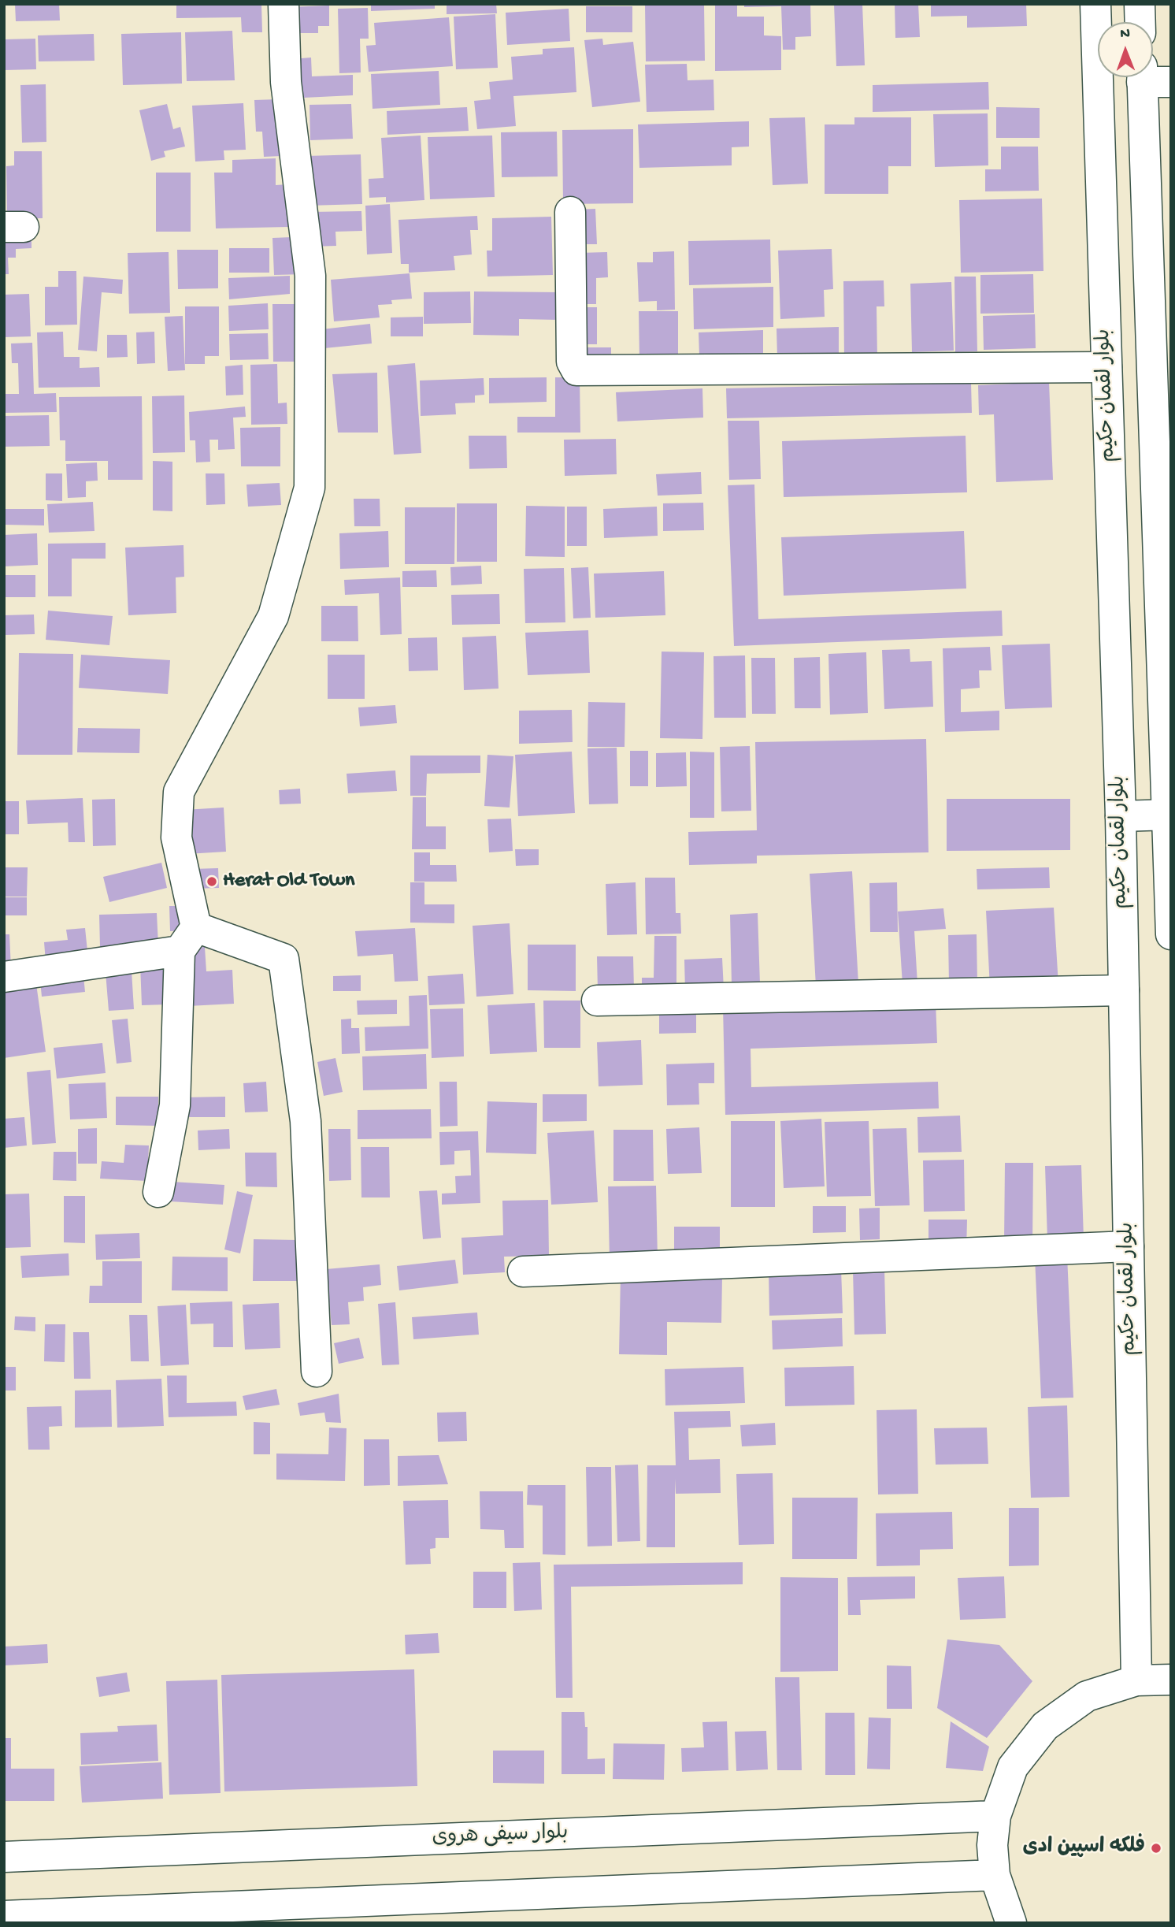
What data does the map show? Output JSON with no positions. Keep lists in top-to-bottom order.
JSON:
{
  "streets": {
    "street": ["بلوار لقمان حکیم", "بلوار سیفی هروی"]
  },
  "places": ["Herat Old Town", "فلکه اسپین ادی"],
  "north": "top"
}
